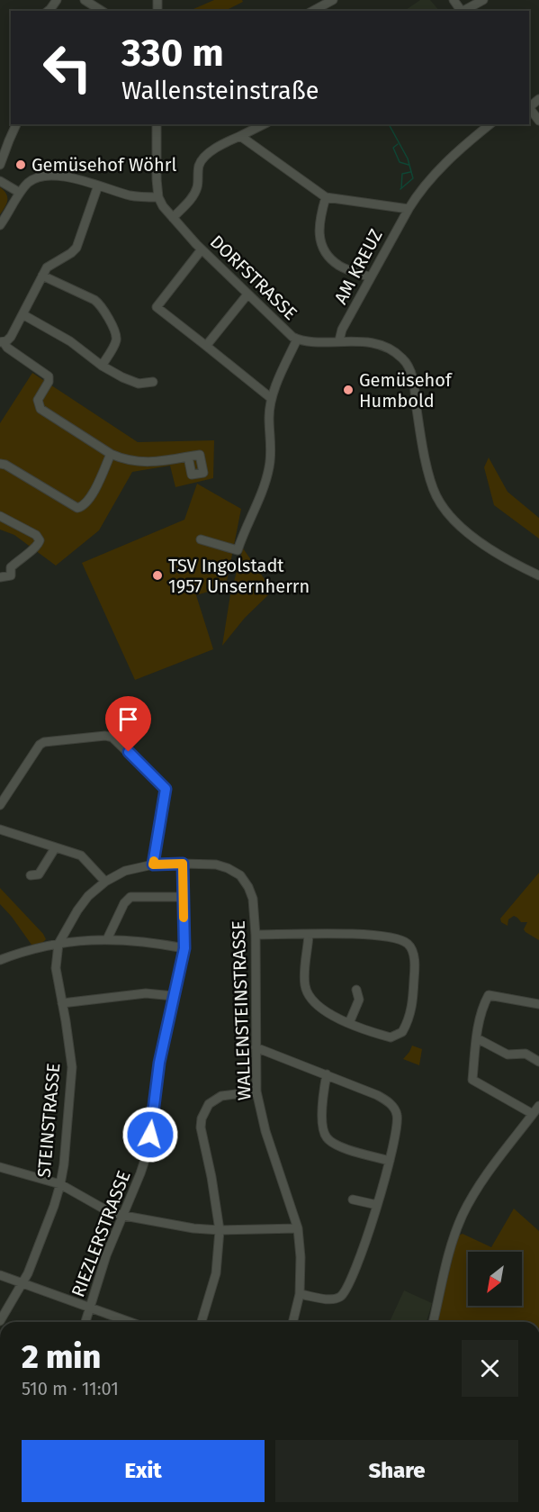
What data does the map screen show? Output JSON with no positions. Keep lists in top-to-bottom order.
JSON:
{
  "streets": {
    "street": [
      "AM KREUZ",
      "DORFSTRASSE",
      "WALLENSTEINSTRASSE",
      "STEINSTRASSE",
      "RIEZLERSTRASSE"
    ]
  },
  "crossings": [
    ["AM KREUZ", "DORFSTRASSE"],
    ["WALLENSTEINSTRASSE", "STEINSTRASSE"],
    ["WALLENSTEINSTRASSE", "RIEZLERSTRASSE"]
  ],
  "places": ["Gemüsehof Wöhrl", "Gemüsehof Humbold", "TSV Ingolstadt 1957 Unsernherrn"],
  "north": "bottom left",
  "page": {
    "turn": ["330 m", "Wallensteinstraße"],
    "heading": ["2 min", "510 m · 11:01"],
    "buttons": ["Exit", "Share"]
  }
}
